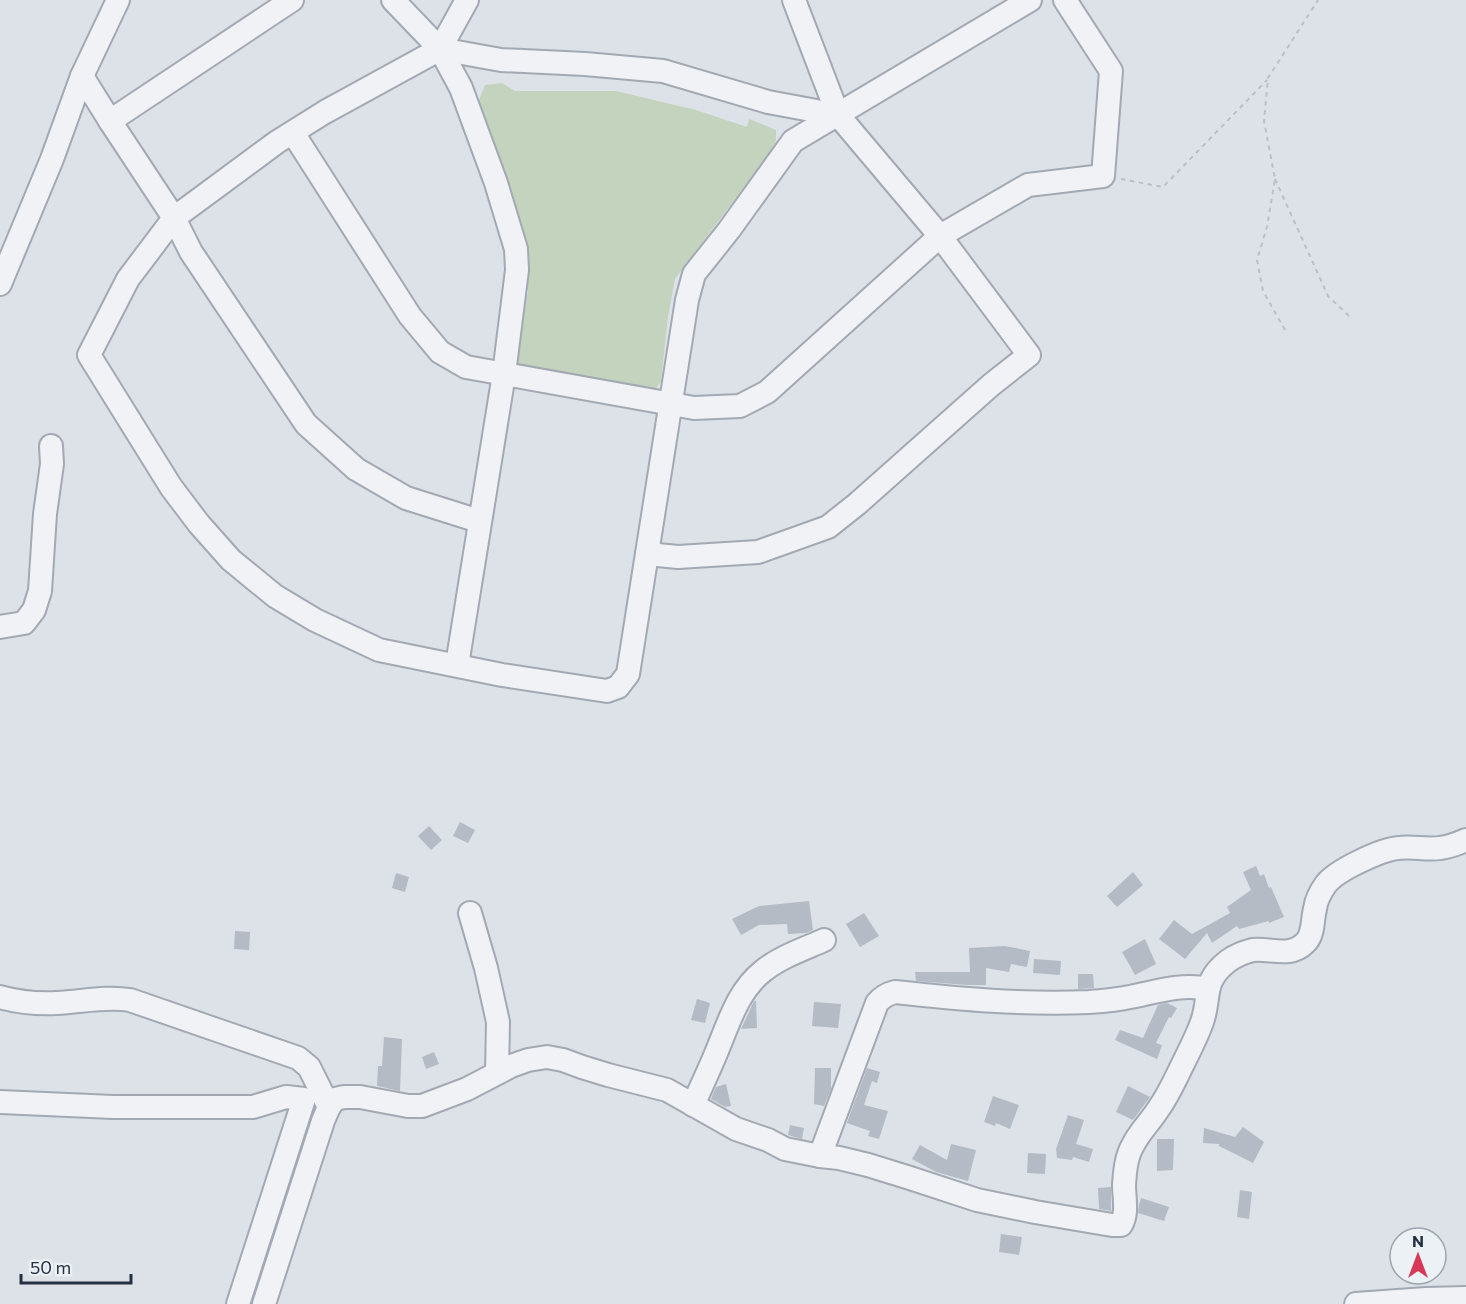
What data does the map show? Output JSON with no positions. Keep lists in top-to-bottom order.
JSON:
{
  "scale_bar": "50 m",
  "north": "top"
}
